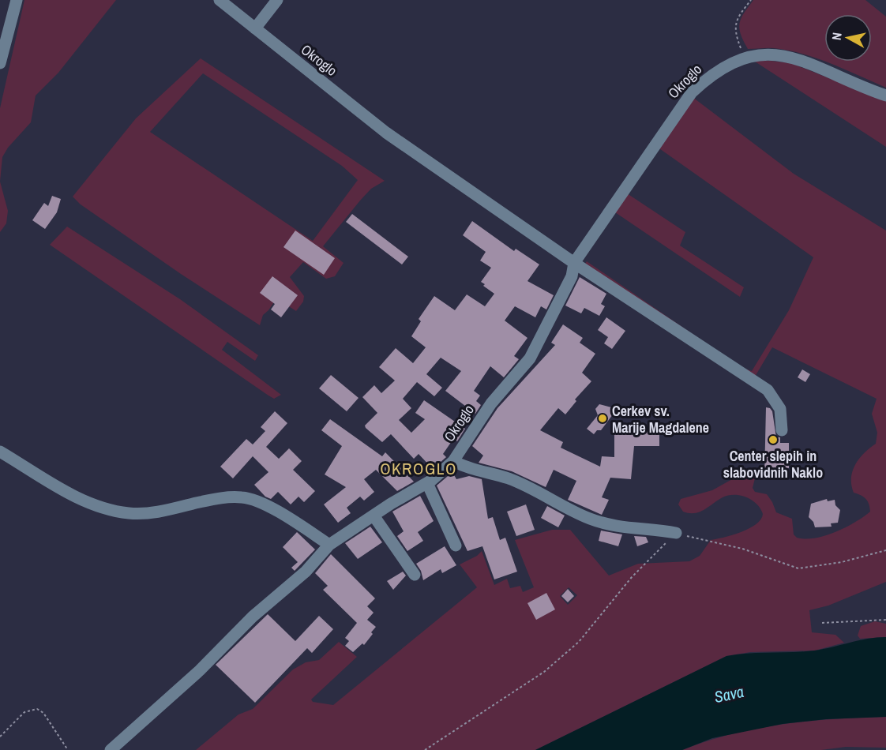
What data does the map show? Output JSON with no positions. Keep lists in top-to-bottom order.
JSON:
{
  "streets": {
    "street": ["Okroglo"]
  },
  "districts": ["OKROGLO"],
  "water": ["Sava"],
  "places": ["Cerkev sv. Marije Magdalene", "Center slepih in slabovidnih Naklo"],
  "north": "left"
}
